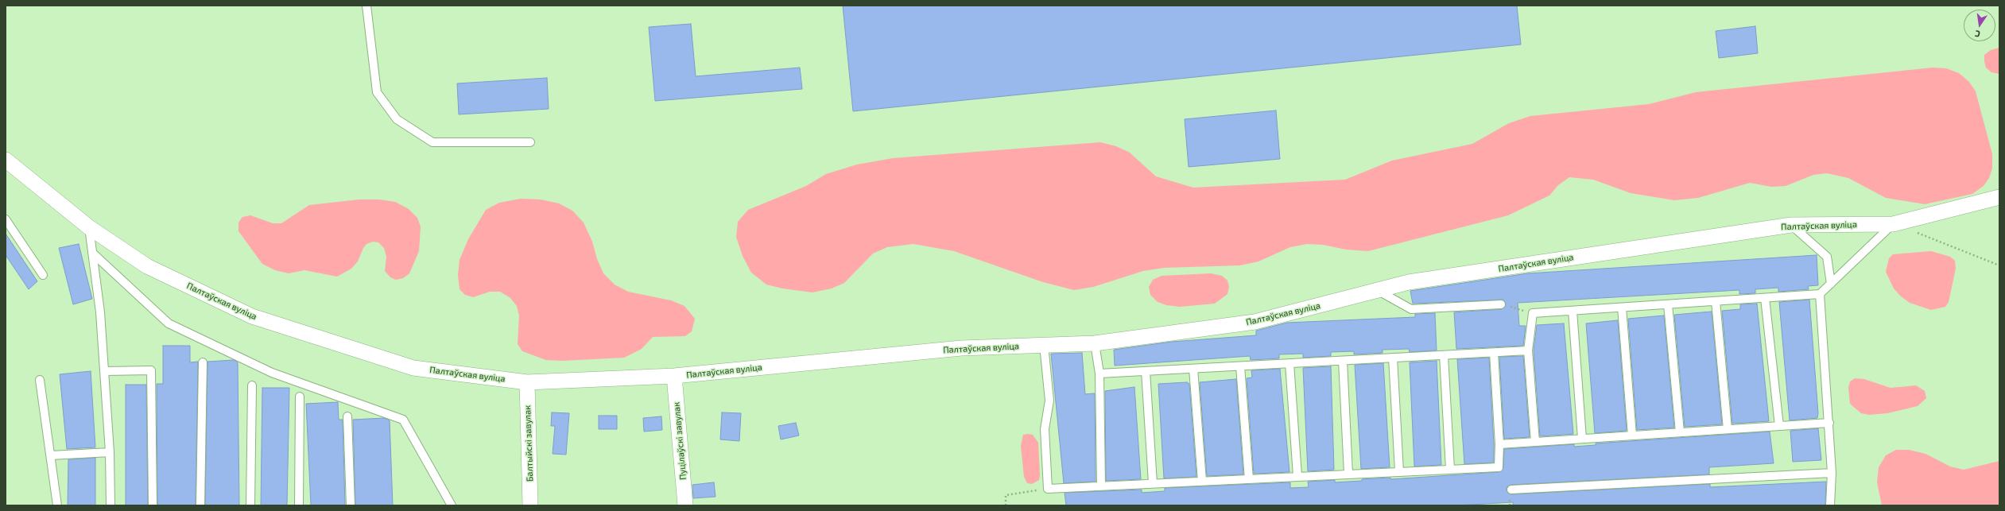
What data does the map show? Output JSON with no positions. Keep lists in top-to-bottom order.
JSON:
{
  "streets": {
    "street": ["Палтаўская вуліца", "Пуцілаўскі завулак", "Балтыйскі завулак"]
  },
  "crossings": [
    ["Палтаўская вуліца", "Пуцілаўскі завулак"],
    ["Палтаўская вуліца", "Балтыйскі завулак"]
  ],
  "north": "bottom"
}
